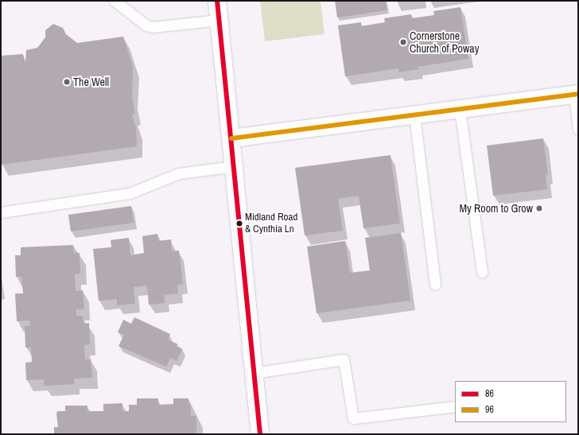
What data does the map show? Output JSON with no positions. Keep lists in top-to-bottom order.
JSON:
{
  "places": [
    "Cornerstone Church of Poway",
    "The Well",
    "My Room to Grow",
    "Midland Road & Cynthia Ln"
  ],
  "lines": ["transit line 86", "transit line 96"],
  "legend": ["86", "96"]
}
